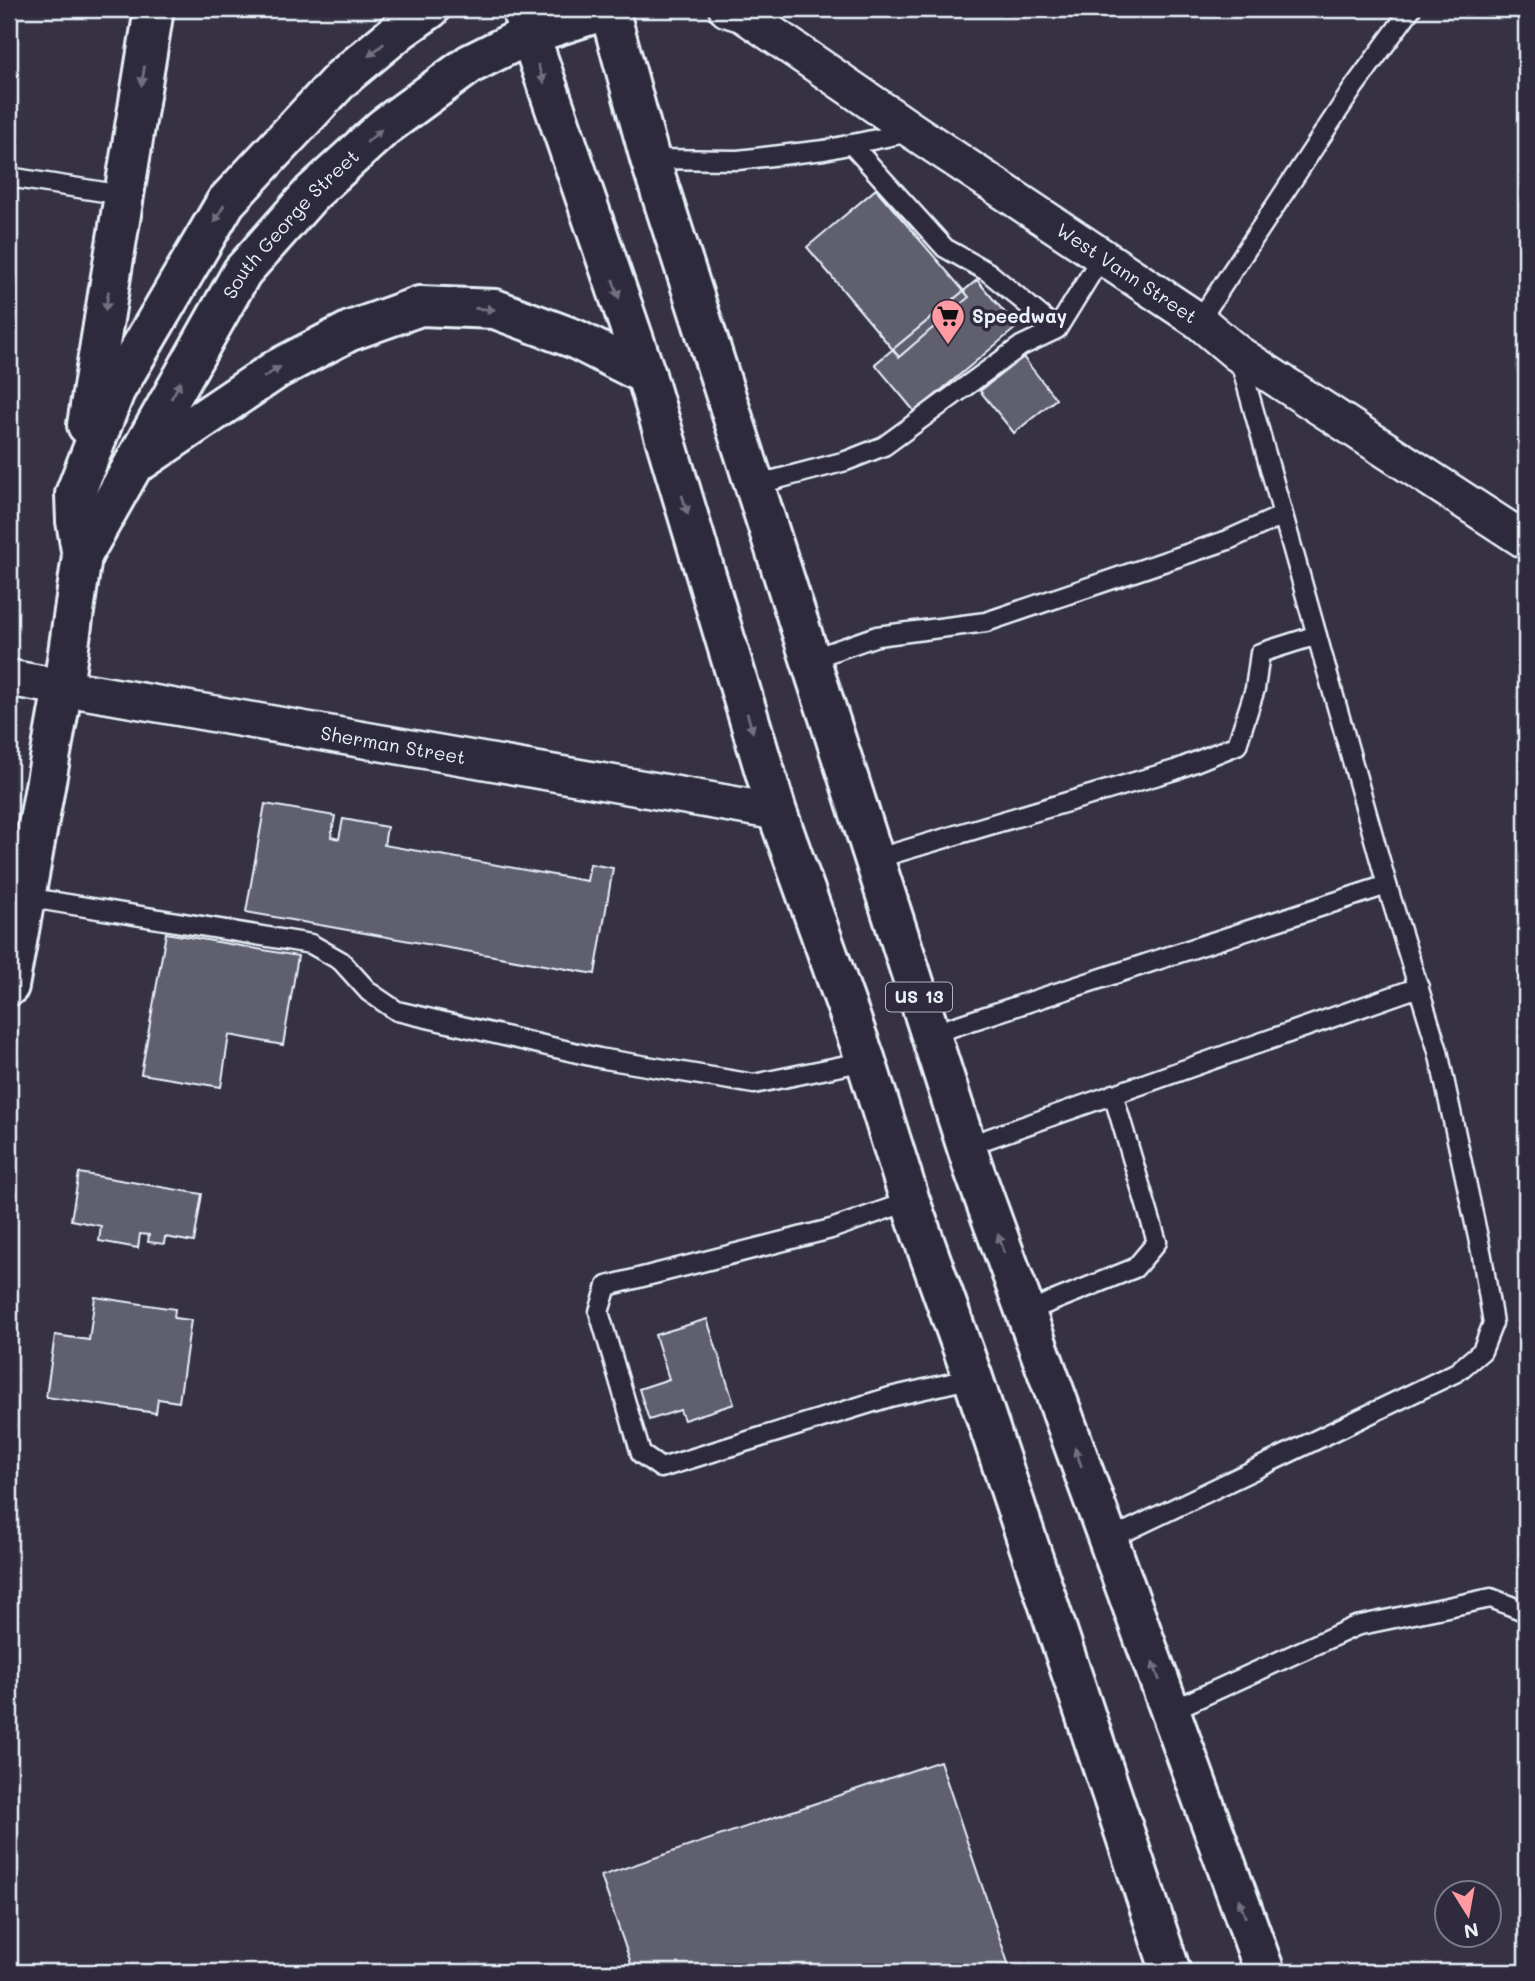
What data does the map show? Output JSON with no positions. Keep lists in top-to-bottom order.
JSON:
{
  "streets": {
    "main road": ["South George Street", "US 13"],
    "street": ["West Vann Street", "Sherman Street"]
  },
  "crossings": [
    ["South George Street", "Sherman Street"],
    ["South George Street", "US 13"]
  ],
  "places": {
    "supermarket": ["Speedway"]
  },
  "north": "bottom"
}
